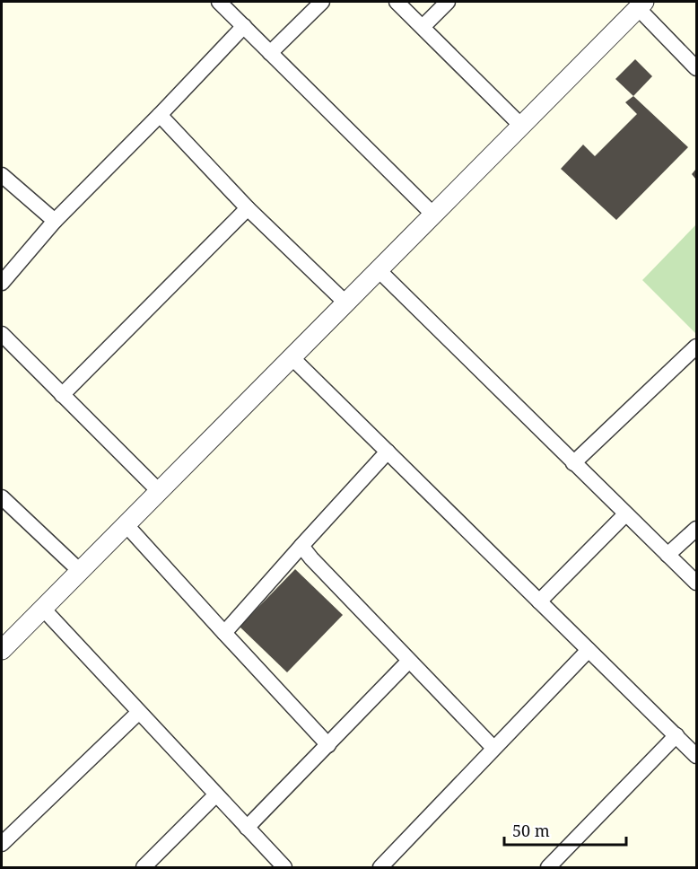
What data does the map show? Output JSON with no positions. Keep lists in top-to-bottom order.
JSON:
{
  "scale_bar": "50 m"
}
